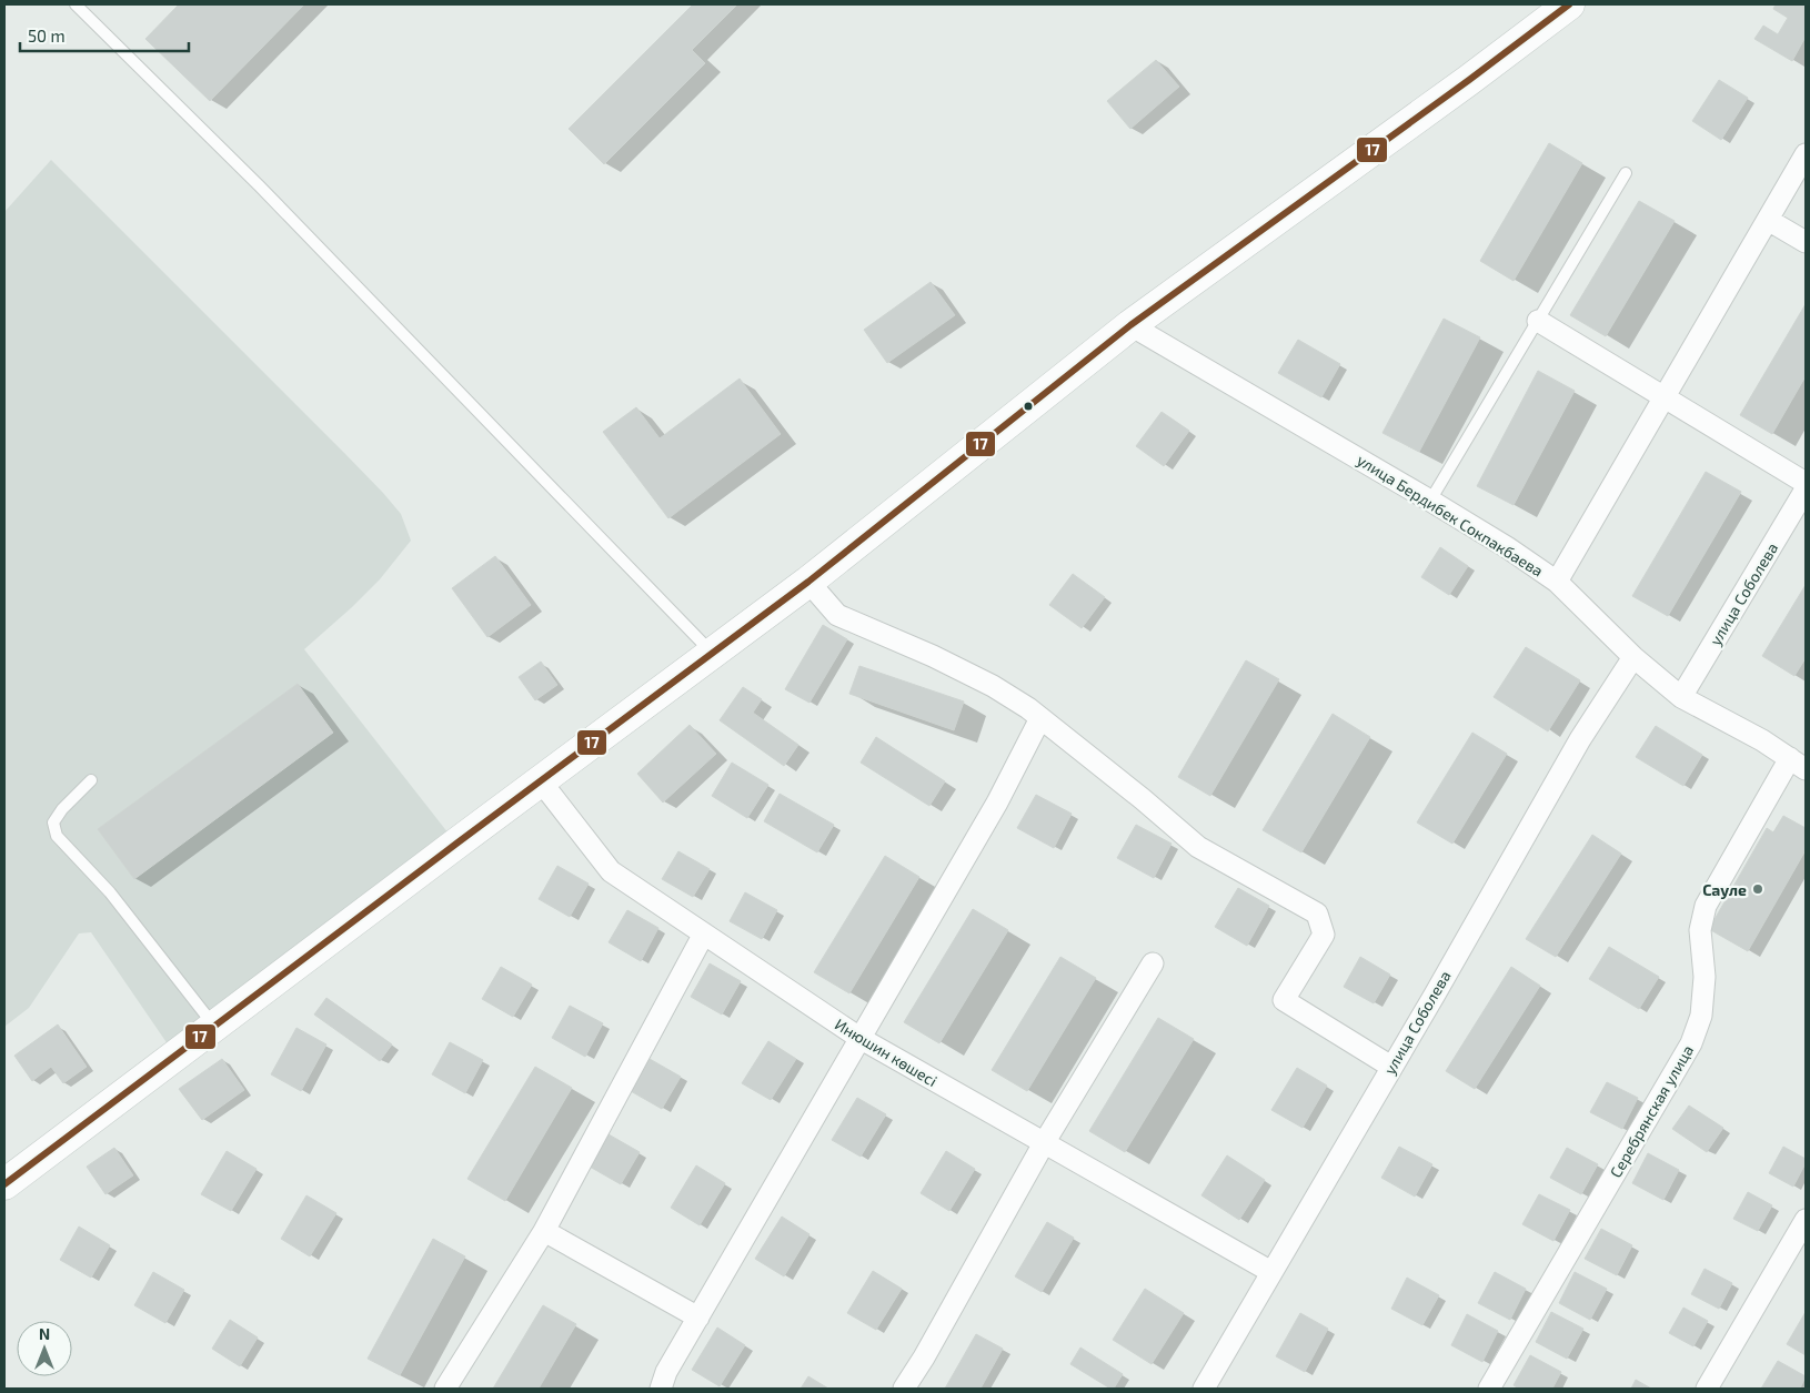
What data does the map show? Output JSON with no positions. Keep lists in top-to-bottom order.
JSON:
{
  "streets": {
    "street": [
      "улица Бердибек Сокпакбаева",
      "улица Соболева",
      "Инюшин көшесі",
      "Серебрянская улица"
    ]
  },
  "crossings": [
    ["улица Бердибек Сокпакбаева", "улица Соболева"],
    ["улица Бердибек Сокпакбаева", "Серебрянская улица"],
    ["улица Соболева", "Инюшин көшесі"]
  ],
  "places": ["Сауле"],
  "lines": ["transit line 17"],
  "scale_bar": "50 m",
  "north": "top"
}
